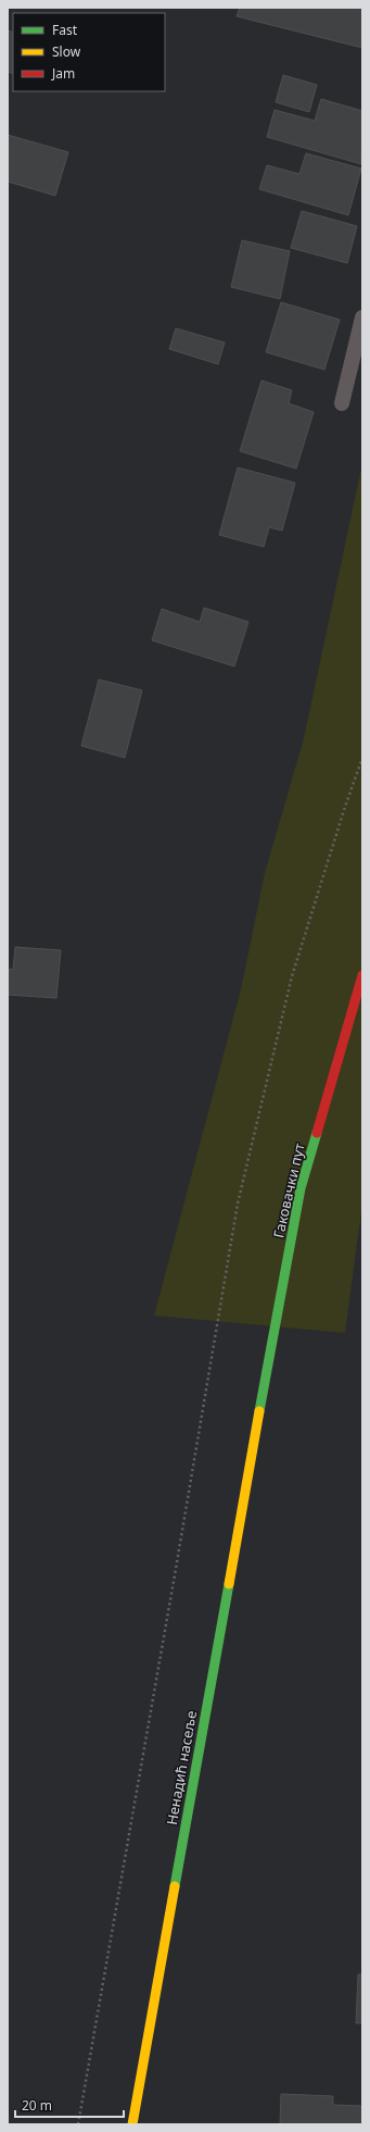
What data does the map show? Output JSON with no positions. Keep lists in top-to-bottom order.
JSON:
{
  "streets": {
    "street": ["Гаковачки пут", "Ненадић насеље"]
  },
  "crossings": [
    ["Гаковачки пут", "Ненадић насеље"]
  ],
  "legend": ["Fast", "Slow", "Jam"],
  "scale_bar": "20 m"
}
